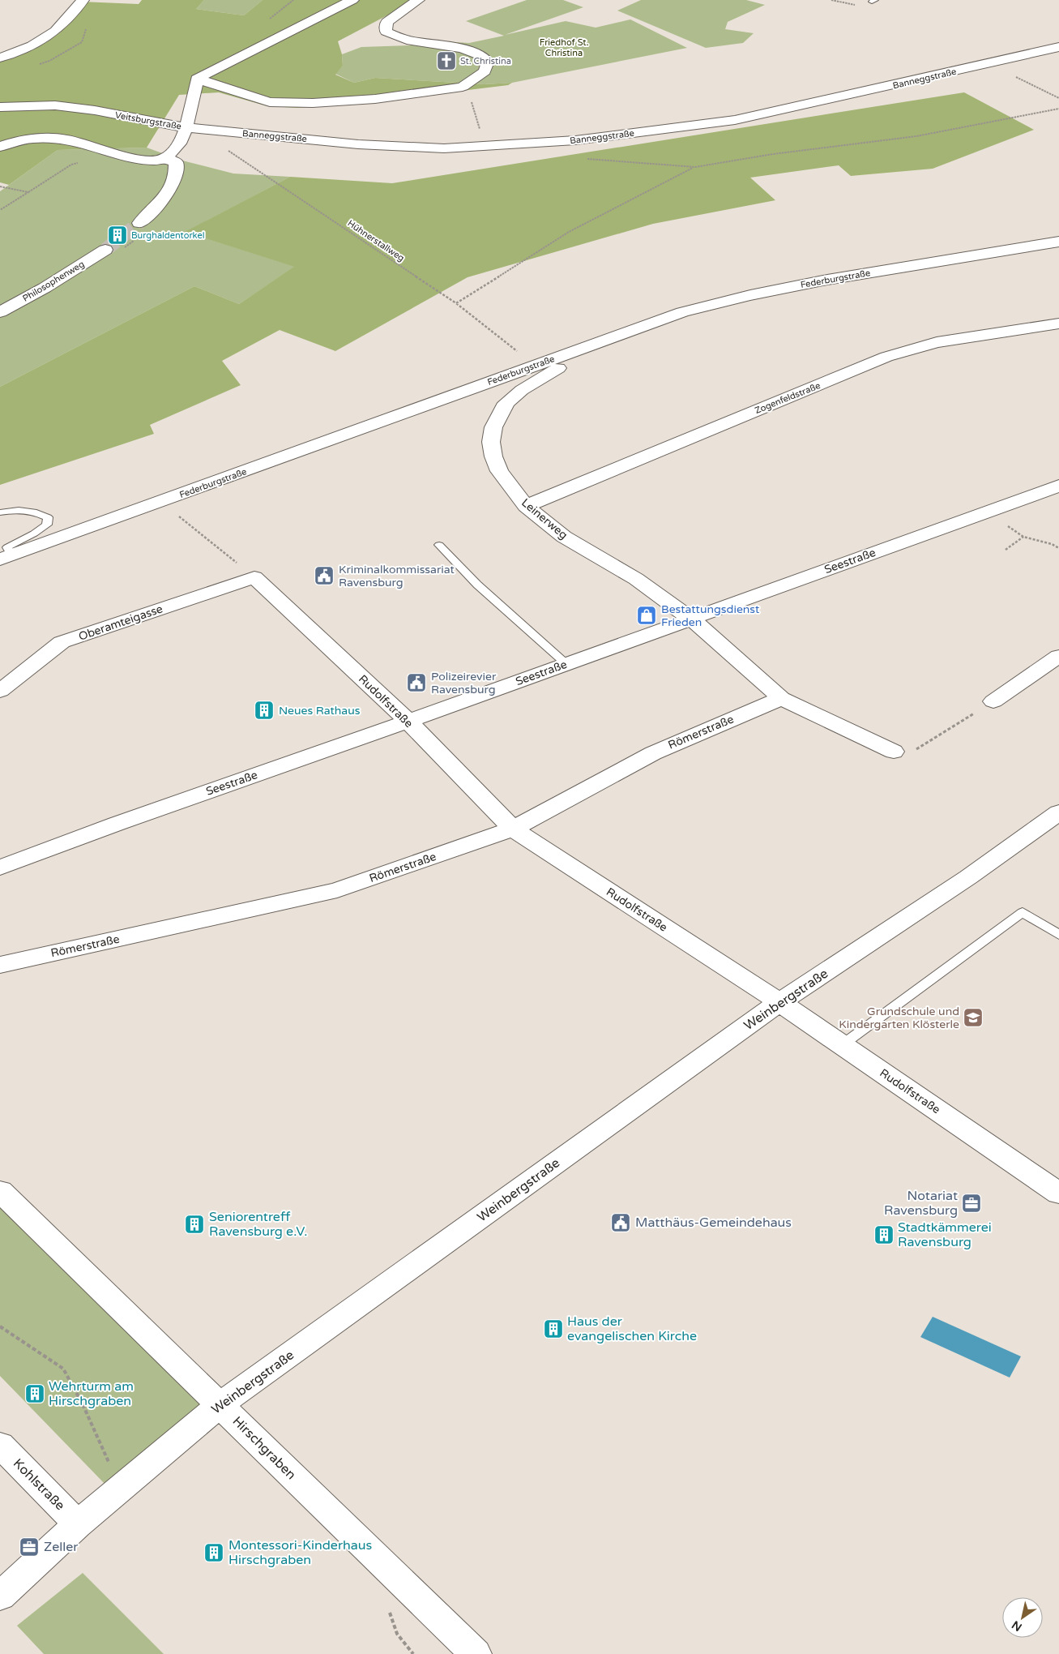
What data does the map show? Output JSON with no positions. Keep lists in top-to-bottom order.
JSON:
{
  "streets": {
    "street": [
      "Banneggstraße",
      "Veitsburgstraße",
      "Federburgstraße",
      "Philosophenweg",
      "Zogenfeldstraße",
      "Leinerweg",
      "Seestraße",
      "Oberamteigasse",
      "Rudolfstraße",
      "Römerstraße",
      "Weinbergstraße",
      "Hirschgraben",
      "Kohlstraße"
    ],
    "path": ["Hühnerstallweg"]
  },
  "crossings": [
    ["Banneggstraße", "Veitsburgstraße"],
    ["Banneggstraße", "Hühnerstallweg"],
    ["Hühnerstallweg", "Federburgstraße"],
    ["Federburgstraße", "Leinerweg"],
    ["Zogenfeldstraße", "Leinerweg"],
    ["Leinerweg", "Seestraße"],
    ["Seestraße", "Rudolfstraße"],
    ["Oberamteigasse", "Rudolfstraße"],
    ["Rudolfstraße", "Römerstraße"],
    ["Rudolfstraße", "Weinbergstraße"],
    ["Weinbergstraße", "Hirschgraben"],
    ["Weinbergstraße", "Kohlstraße"]
  ],
  "parks": ["Friedhof St. Christina"],
  "places": {
    "church": ["St. Christina"],
    "building": [
      "Burghaldentorkel",
      "Neues Rathaus",
      "Seniorentreff Ravensburg e.V.",
      "Stadtkämmerei Ravensburg",
      "Haus der evangelischen Kirche",
      "Wehrturm am Hirschgraben",
      "Montessori-Kinderhaus Hirschgraben"
    ],
    "public building": ["Kriminalkommissariat Ravensburg", "Polizeirevier Ravensburg", "Matthäus-Gemeindehaus"],
    "shop": ["Bestattungsdienst Frieden"],
    "school or university": ["Grundschule und Kindergarten Klösterle"],
    "office": ["Notariat Ravensburg", "Zeller"]
  },
  "north": "bottom left"
}
